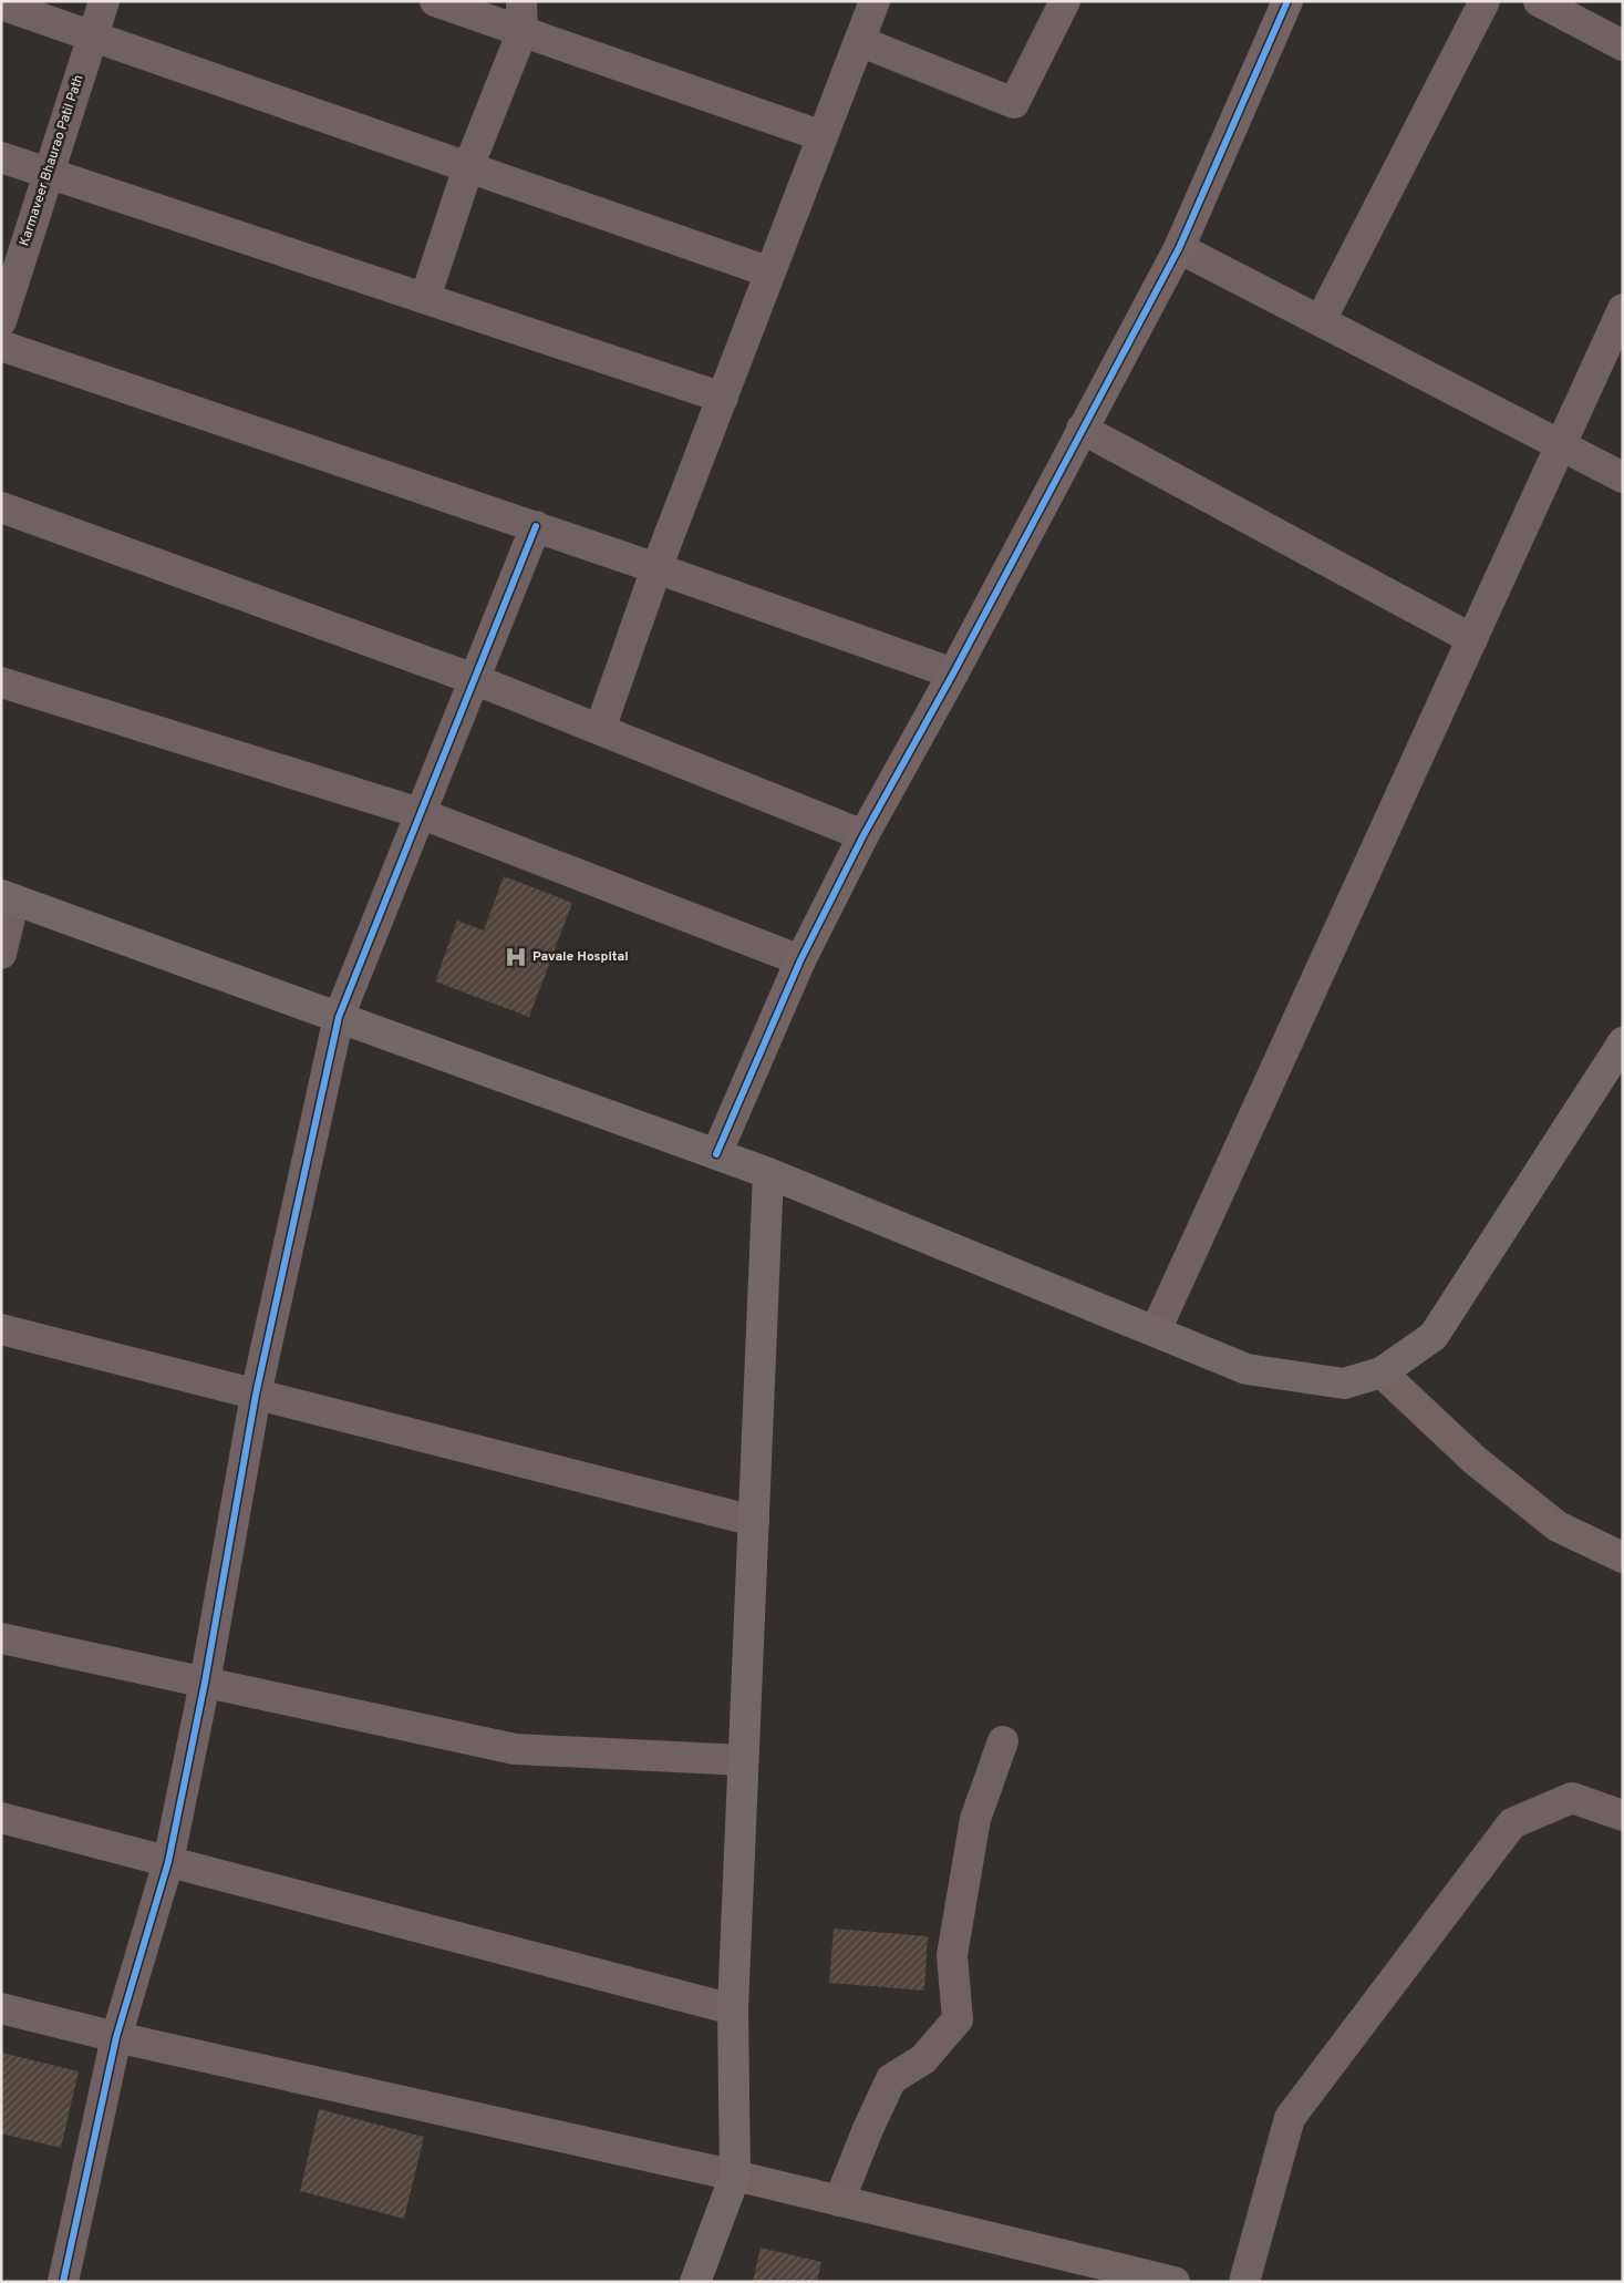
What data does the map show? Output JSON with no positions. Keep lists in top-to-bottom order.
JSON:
{
  "streets": {
    "street": ["Karmaveer Bhaurao Patil Path"]
  },
  "places": {
    "hospital": ["Pavale Hospital"]
  }
}
